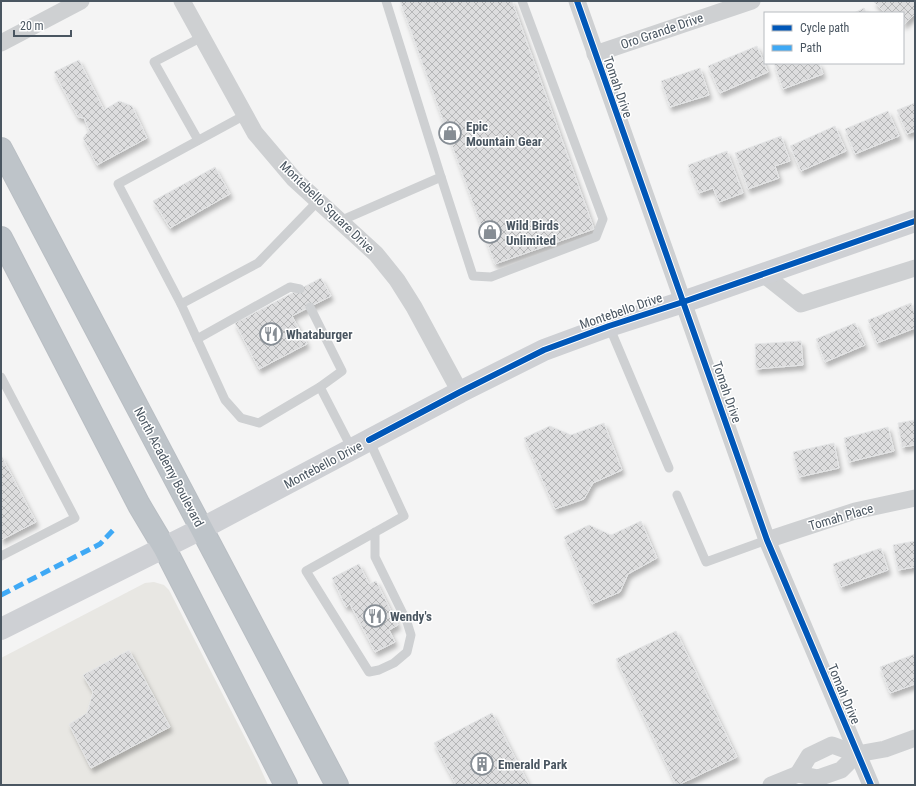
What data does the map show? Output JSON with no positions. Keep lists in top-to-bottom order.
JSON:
{
  "streets": {
    "highway": ["North Academy Boulevard"],
    "street": [
      "Oro Grande Drive",
      "Tomah Drive",
      "Montebello Square Drive",
      "Montebello Drive",
      "Tomah Place"
    ]
  },
  "crossings": [
    ["Oro Grande Drive", "Tomah Drive"],
    ["Tomah Drive", "Montebello Drive"],
    ["Tomah Drive", "Tomah Place"],
    ["Montebello Square Drive", "Montebello Drive"],
    ["Montebello Drive", "North Academy Boulevard"]
  ],
  "places": {
    "shop": ["Epic Mountain Gear", "Wild Birds Unlimited"],
    "restaurant": ["Whataburger", "Wendy's"],
    "building": ["Emerald Park"]
  },
  "legend": ["Cycle path", "Path"],
  "scale_bar": "20 m"
}
